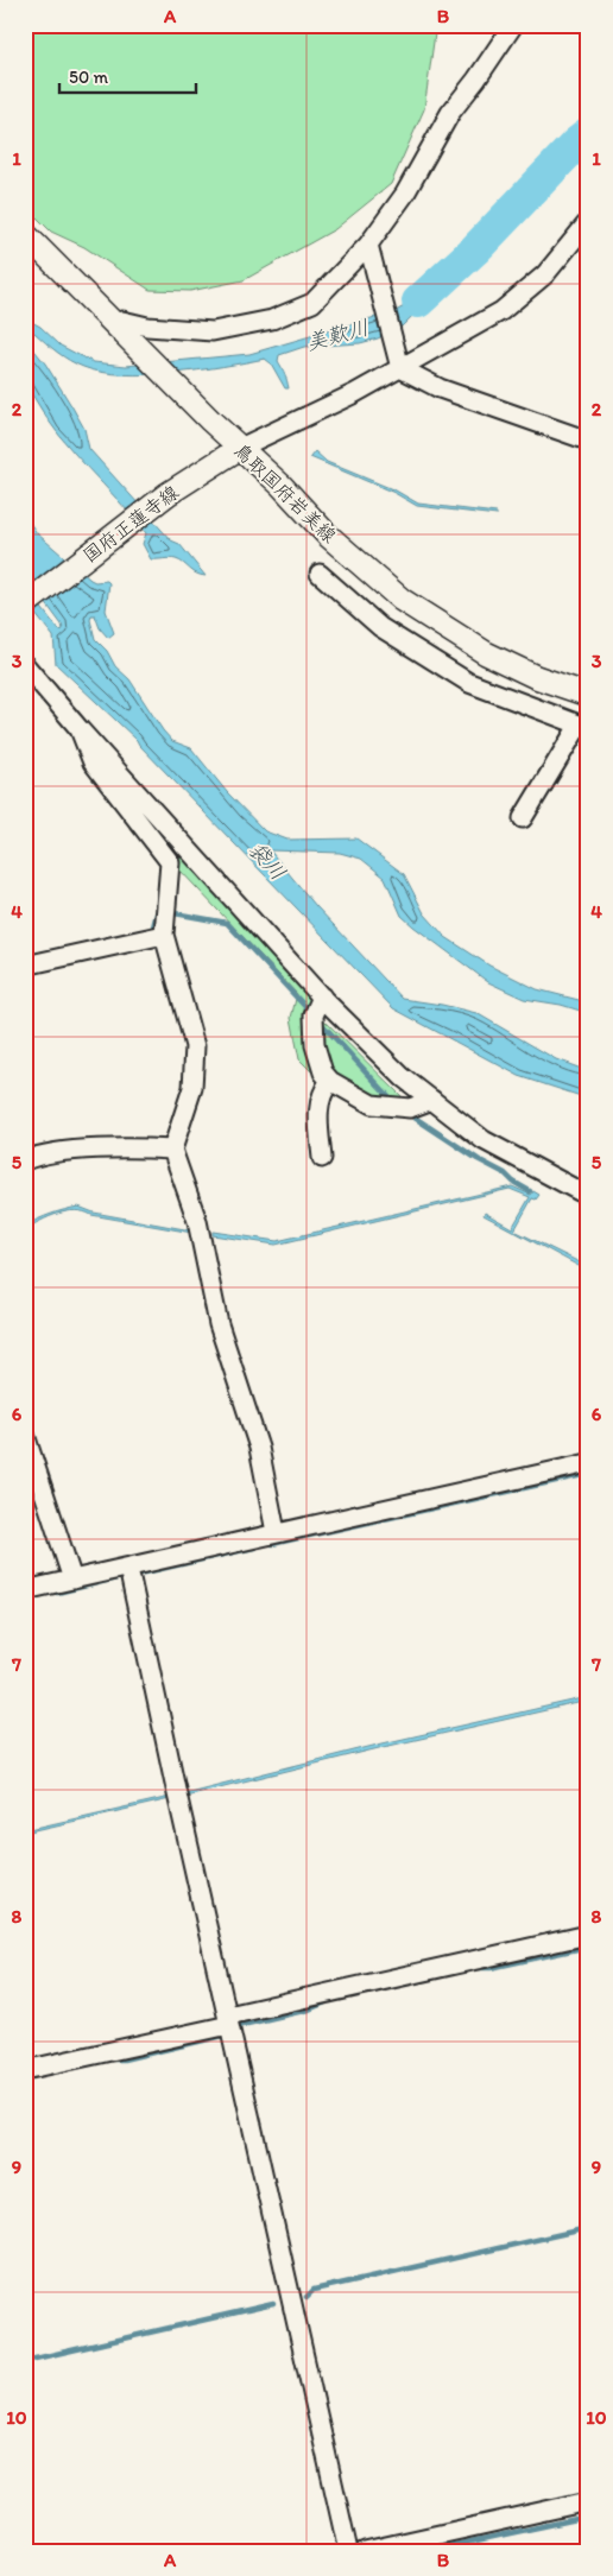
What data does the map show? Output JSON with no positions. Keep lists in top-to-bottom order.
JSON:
{
  "streets": {
    "main road": ["鳥取国府岩美線", "国府正蓮寺線"]
  },
  "crossings": [
    ["鳥取国府岩美線", "国府正蓮寺線"]
  ],
  "water": ["美歎川", "袋川"],
  "scale_bar": "50 m",
  "grid": {
    "columns": ["A", "B"],
    "rows": [
      "1",
      "2",
      "3",
      "4",
      "5",
      "6",
      "7",
      "8",
      "9",
      "10"
    ]
  }
}
